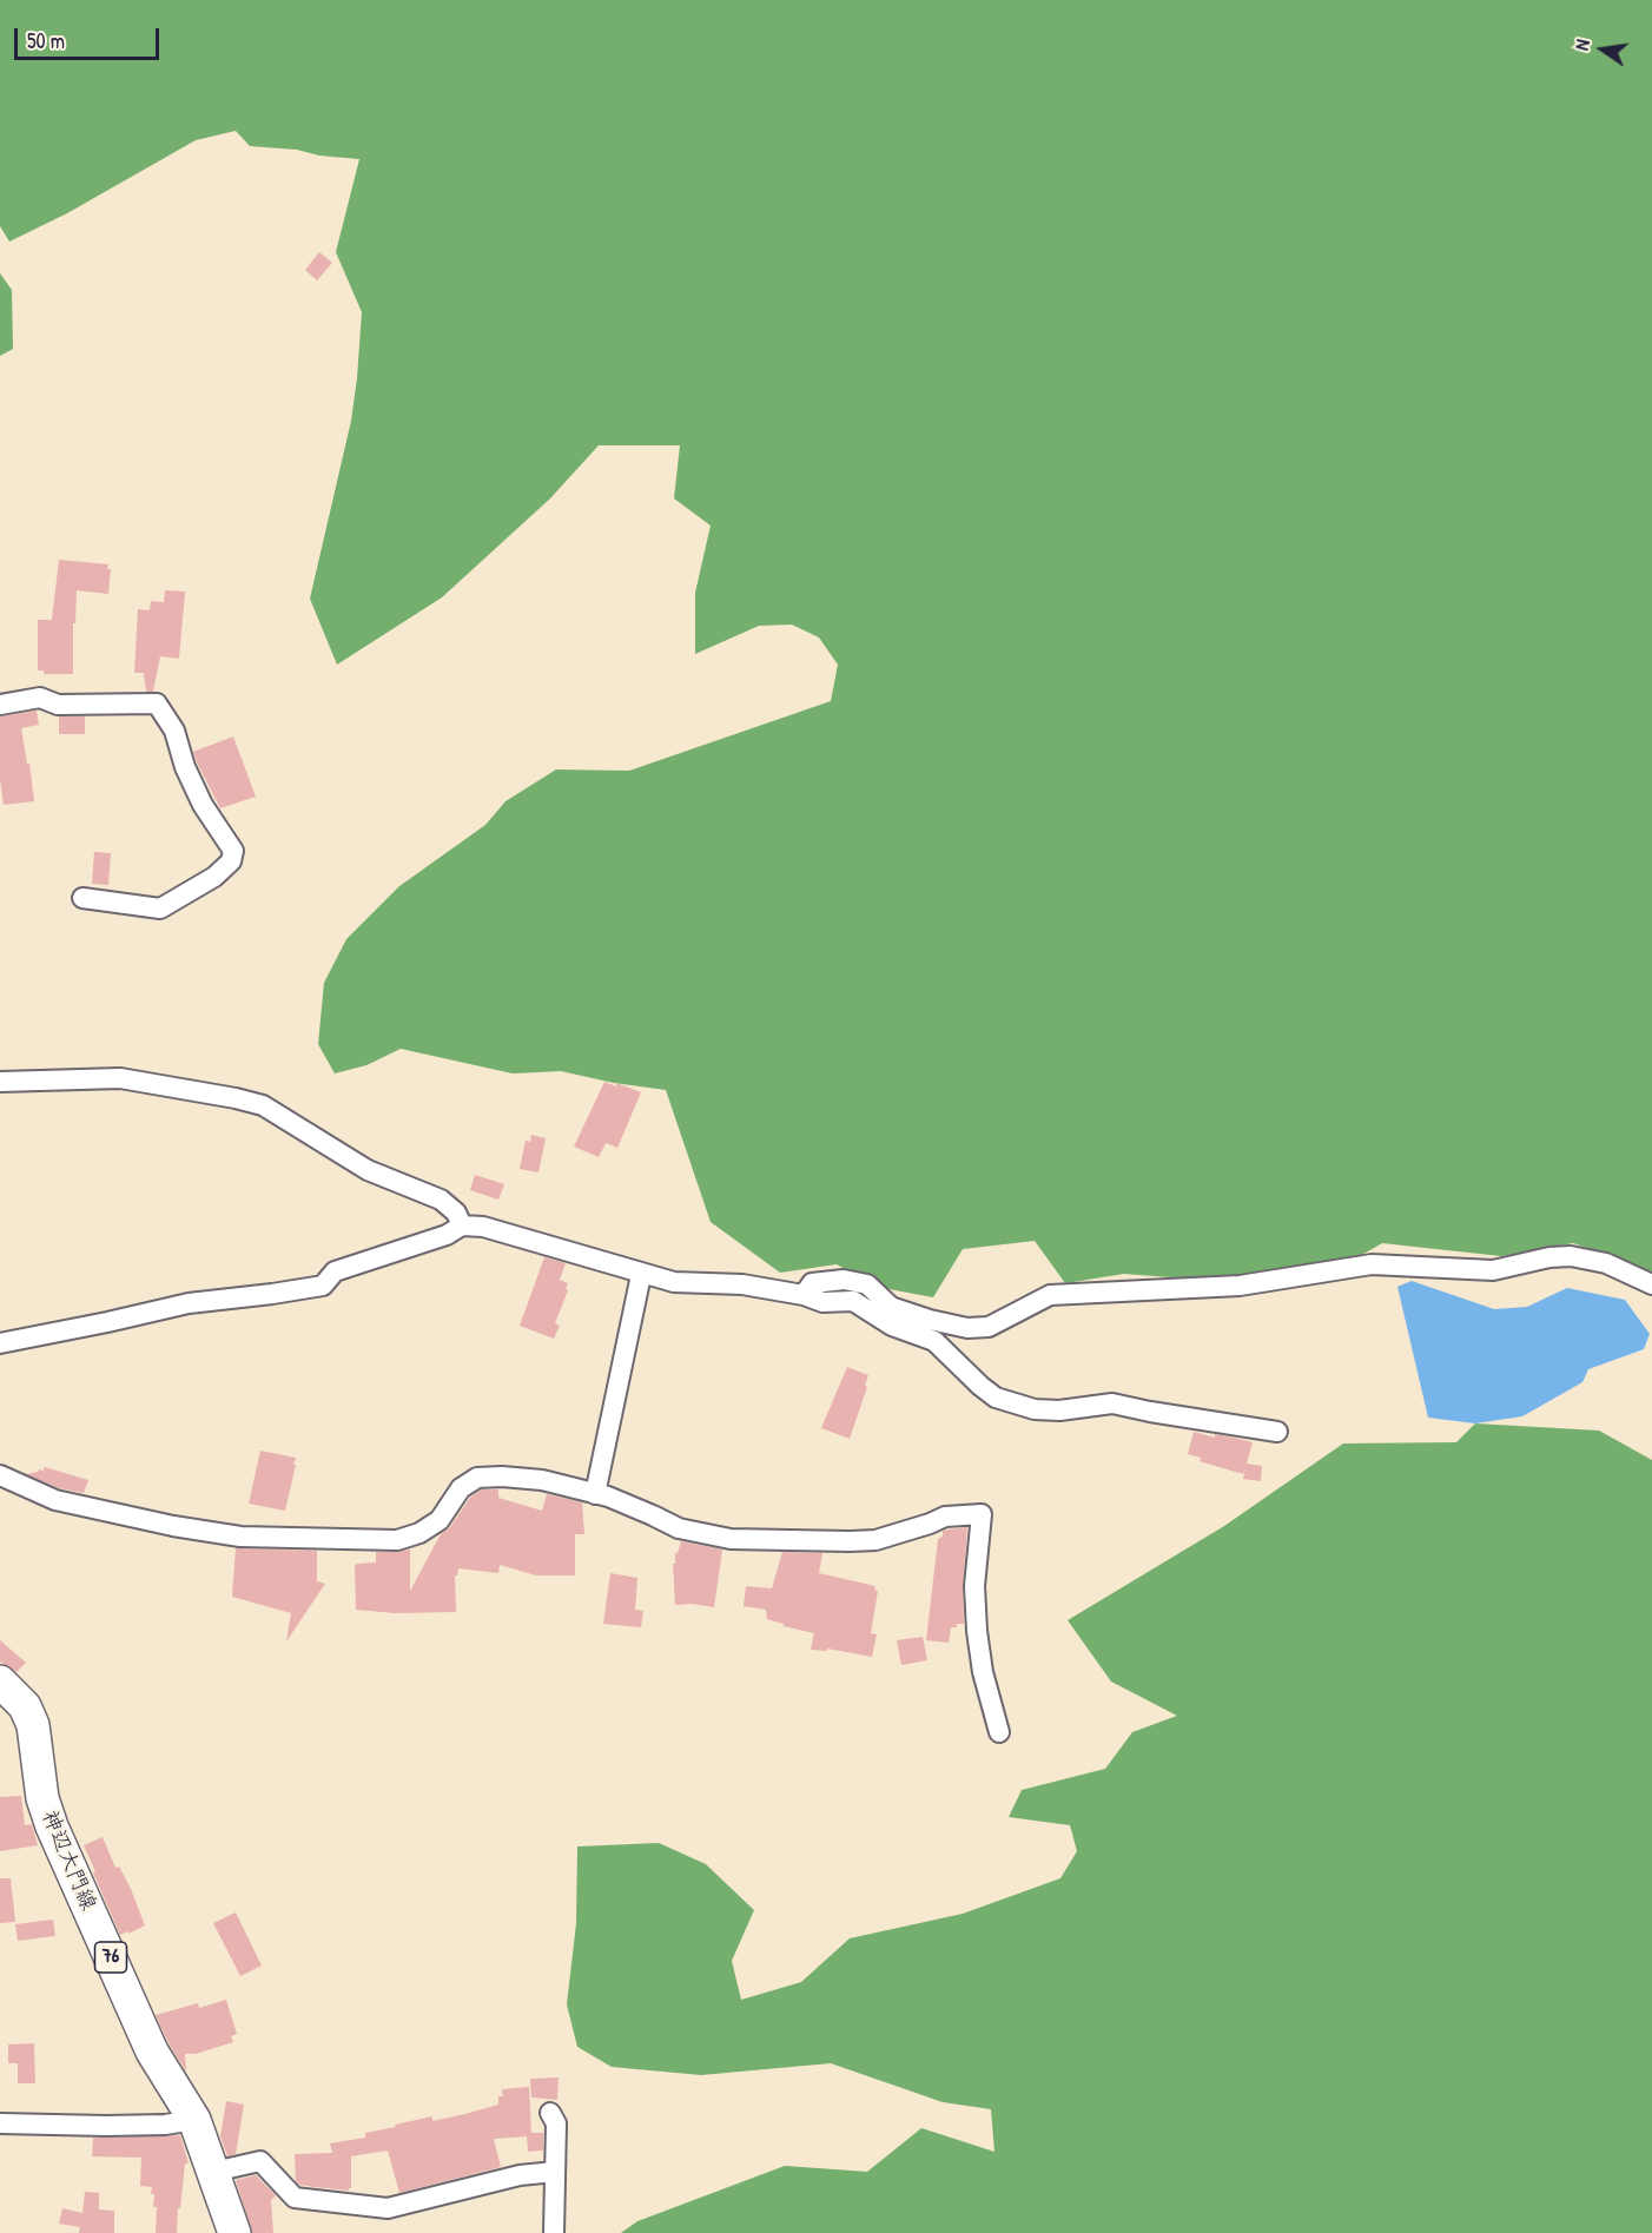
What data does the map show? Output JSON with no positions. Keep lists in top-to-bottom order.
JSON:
{
  "streets": {
    "main road": ["神辺大門線", "76"]
  },
  "scale_bar": "50 m",
  "north": "left"
}
